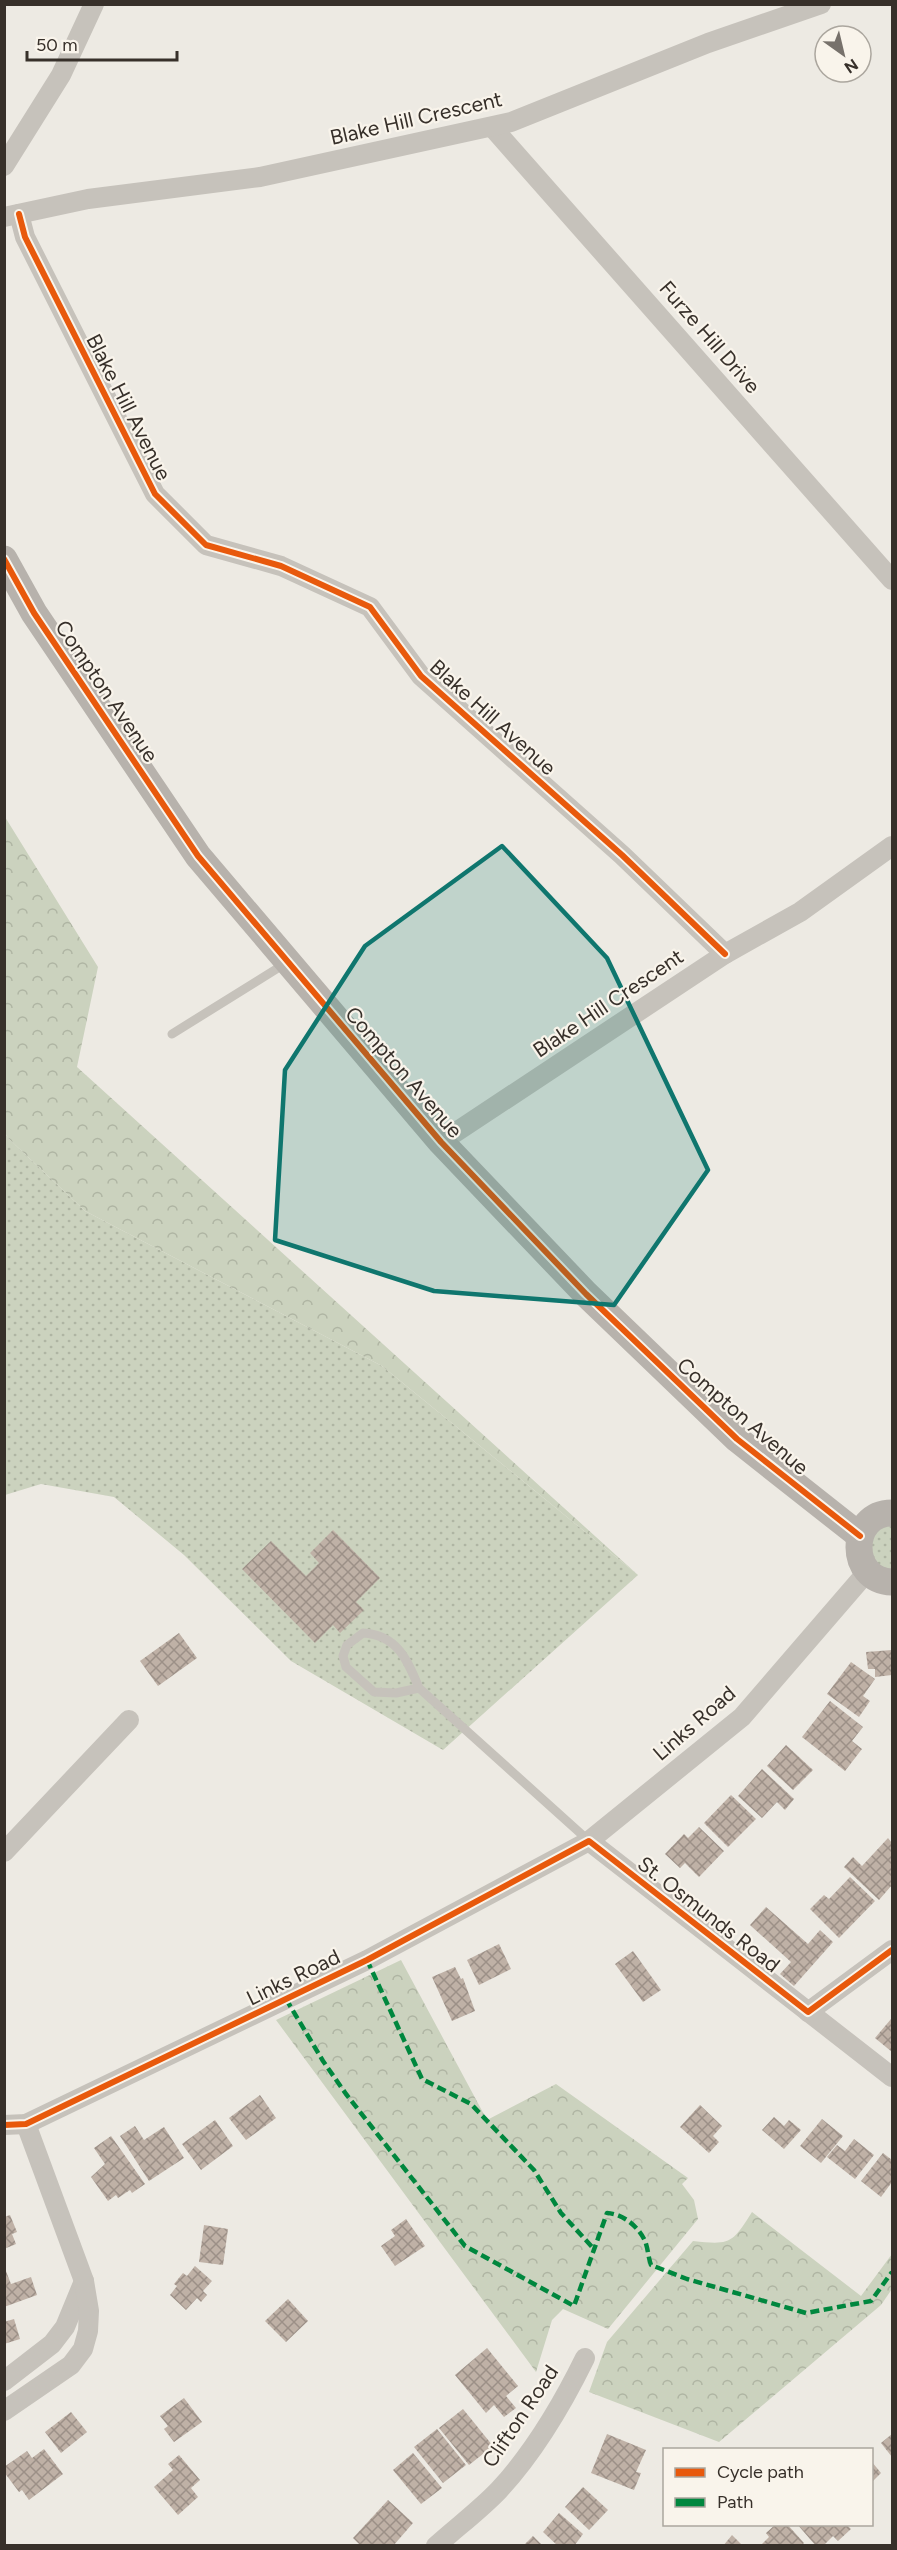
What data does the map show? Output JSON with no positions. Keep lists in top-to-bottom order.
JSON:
{
  "streets": {
    "street": [
      "Blake Hill Crescent",
      "Furze Hill Drive",
      "Blake Hill Avenue",
      "Compton Avenue",
      "Links Road",
      "St. Osmunds Road",
      "Clifton Road"
    ]
  },
  "crossings": [
    ["Blake Hill Crescent", "Furze Hill Drive"],
    ["Blake Hill Crescent", "Blake Hill Avenue"],
    ["Blake Hill Crescent", "Compton Avenue"],
    ["Links Road", "St. Osmunds Road"]
  ],
  "legend": ["Cycle path", "Path"],
  "scale_bar": "50 m",
  "north": "bottom right"
}
